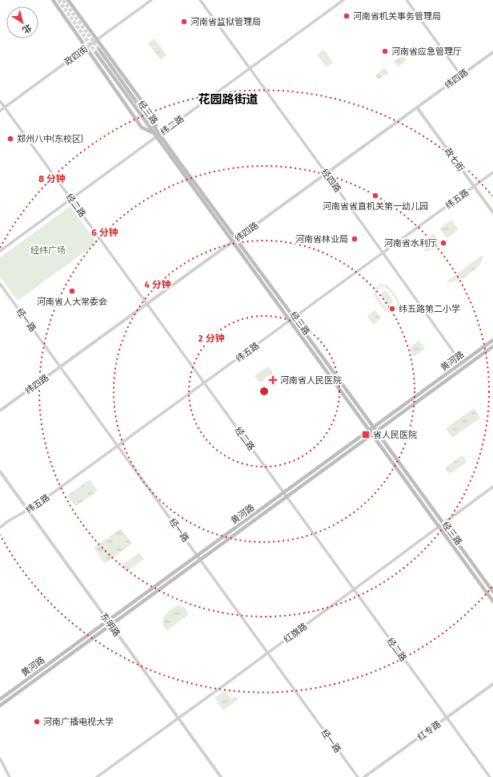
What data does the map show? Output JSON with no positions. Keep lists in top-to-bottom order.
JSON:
{
  "streets": {
    "main road": ["经三路", "黄河路"],
    "street": [
      "政四街",
      "纬四路",
      "纬二路",
      "政七街",
      "经四路",
      "纬五路",
      "经二路",
      "经一路",
      "东明路",
      "红旗路",
      "红专路"
    ]
  },
  "crossings": [
    ["政四街", "经二路"],
    ["纬四路", "经三路"],
    ["纬四路", "政七街"],
    ["纬四路", "经四路"],
    ["纬四路", "经二路"],
    ["纬四路", "经一路"],
    ["经三路", "纬二路"],
    ["经三路", "纬五路"],
    ["经三路", "黄河路"],
    ["经三路", "红旗路"],
    ["纬二路", "经四路"],
    ["纬二路", "经二路"],
    ["政七街", "纬五路"],
    ["经四路", "纬五路"],
    ["经四路", "黄河路"],
    ["纬五路", "经二路"],
    ["纬五路", "经一路"],
    ["纬五路", "东明路"],
    ["经二路", "黄河路"],
    ["经二路", "红旗路"],
    ["经二路", "红专路"],
    ["经一路", "黄河路"],
    ["经一路", "红旗路"],
    ["黄河路", "东明路"],
    ["东明路", "红旗路"]
  ],
  "districts": ["花园路街道"],
  "parks": ["经纬广场"],
  "places": {
    "other": [
      "河南省机关事务管理局",
      "河南省监狱管理局",
      "河南省应急管理厅",
      "郑州八中(东校区)",
      "河南省省直机关第一幼儿园",
      "河南省林业局",
      "河南省水利厅",
      "河南省人大常委会",
      "纬五路第二小学",
      "河南广播电视大学"
    ],
    "health": ["河南省人民医院"],
    "transit": ["省人民医院"]
  },
  "north": "bottom right",
  "rings": [
    "8 分钟",
    "6 分钟",
    "4 分钟",
    "2 分钟"
  ]
}
